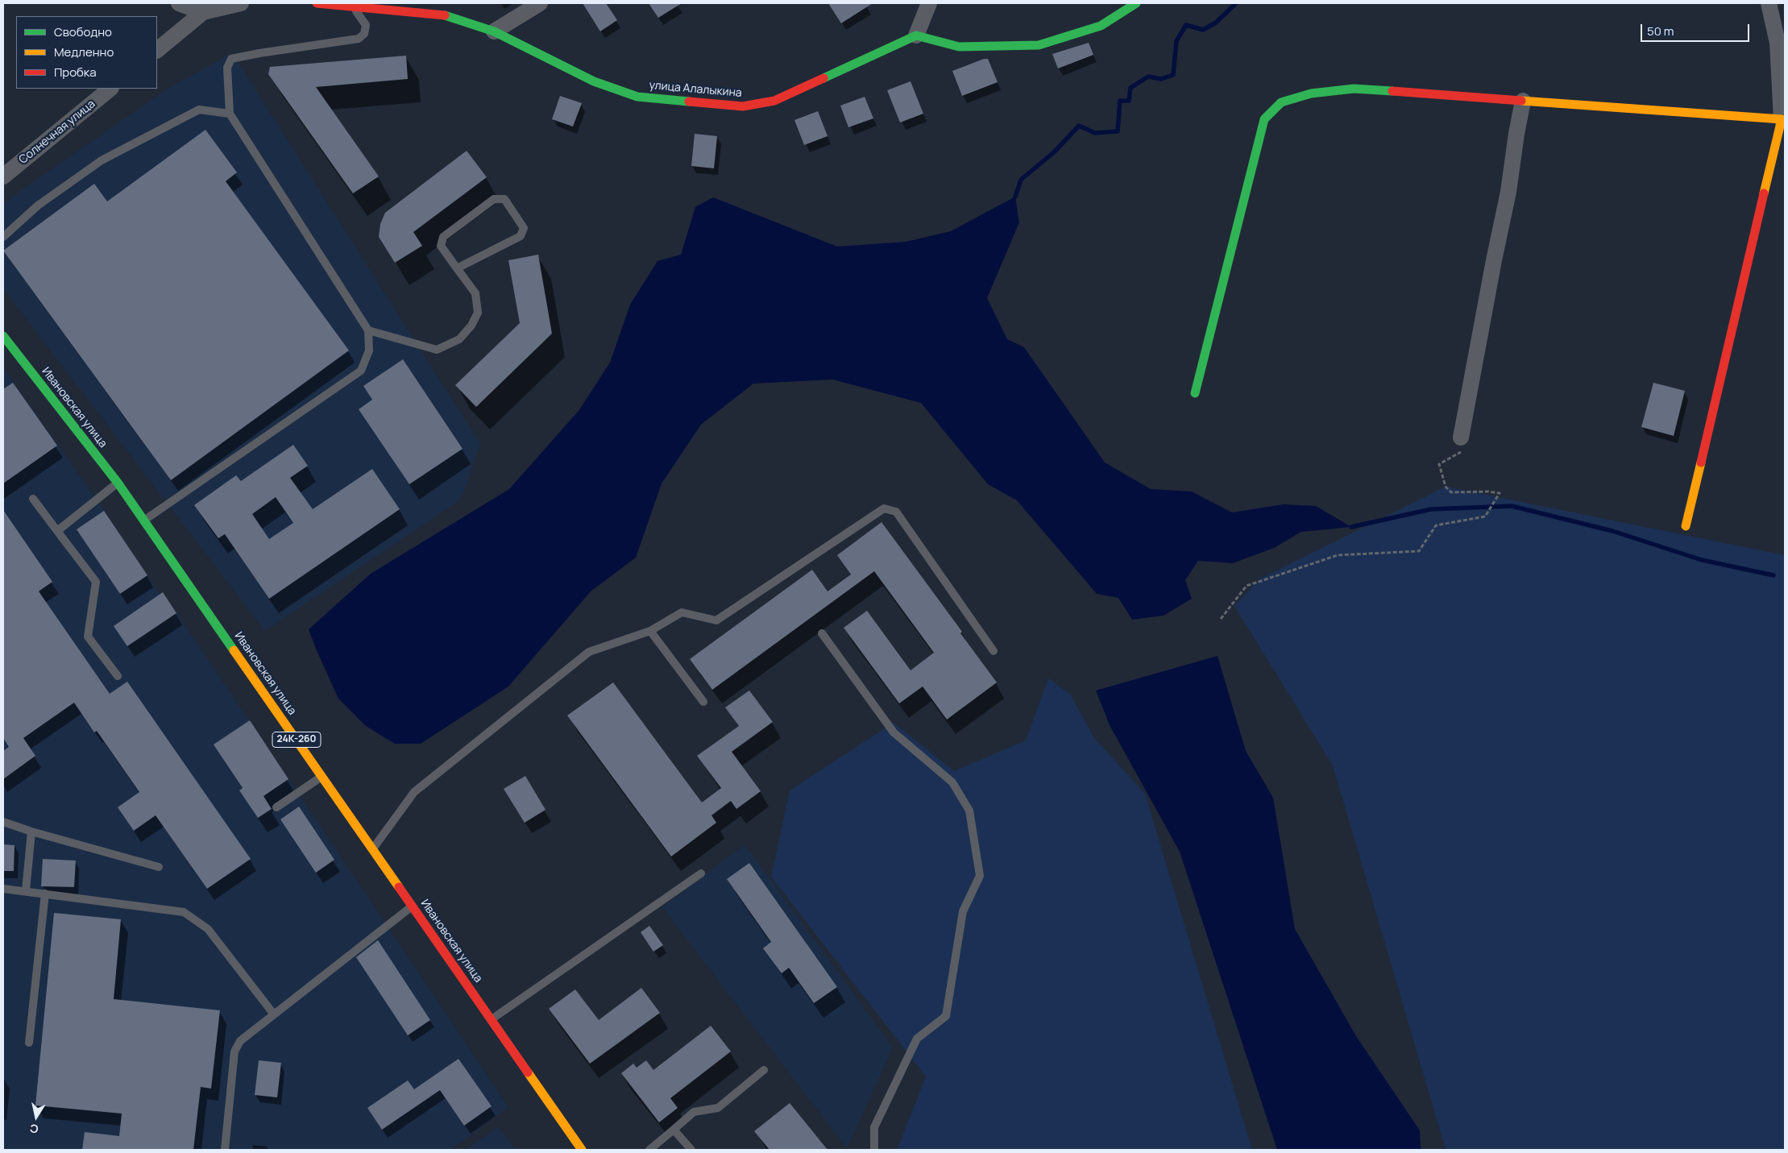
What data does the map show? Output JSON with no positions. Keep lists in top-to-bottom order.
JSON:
{
  "streets": {
    "street": [
      "улица Алалыкина",
      "Солнечная улица",
      "Ивановская улица",
      "24К-260"
    ]
  },
  "legend": ["Свободно", "Медленно", "Пробка"],
  "scale_bar": "50 m",
  "north": "bottom"
}
